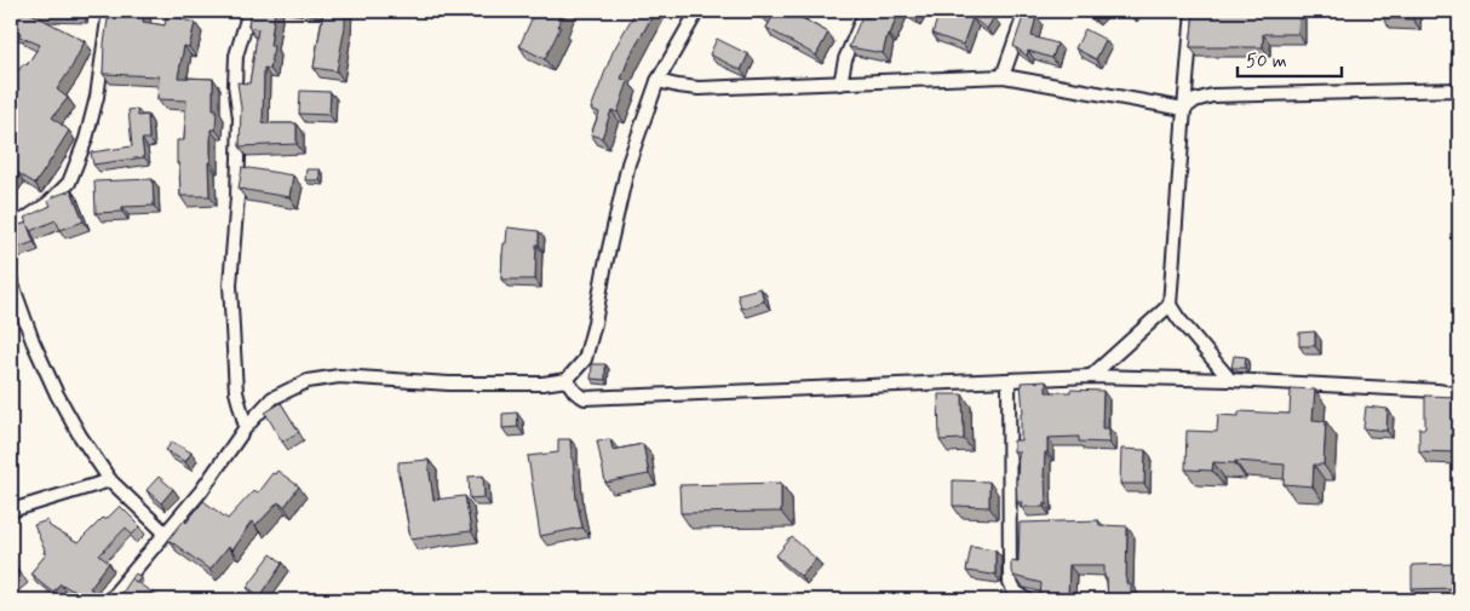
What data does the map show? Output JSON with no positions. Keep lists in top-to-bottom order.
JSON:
{
  "scale_bar": "50 m"
}
